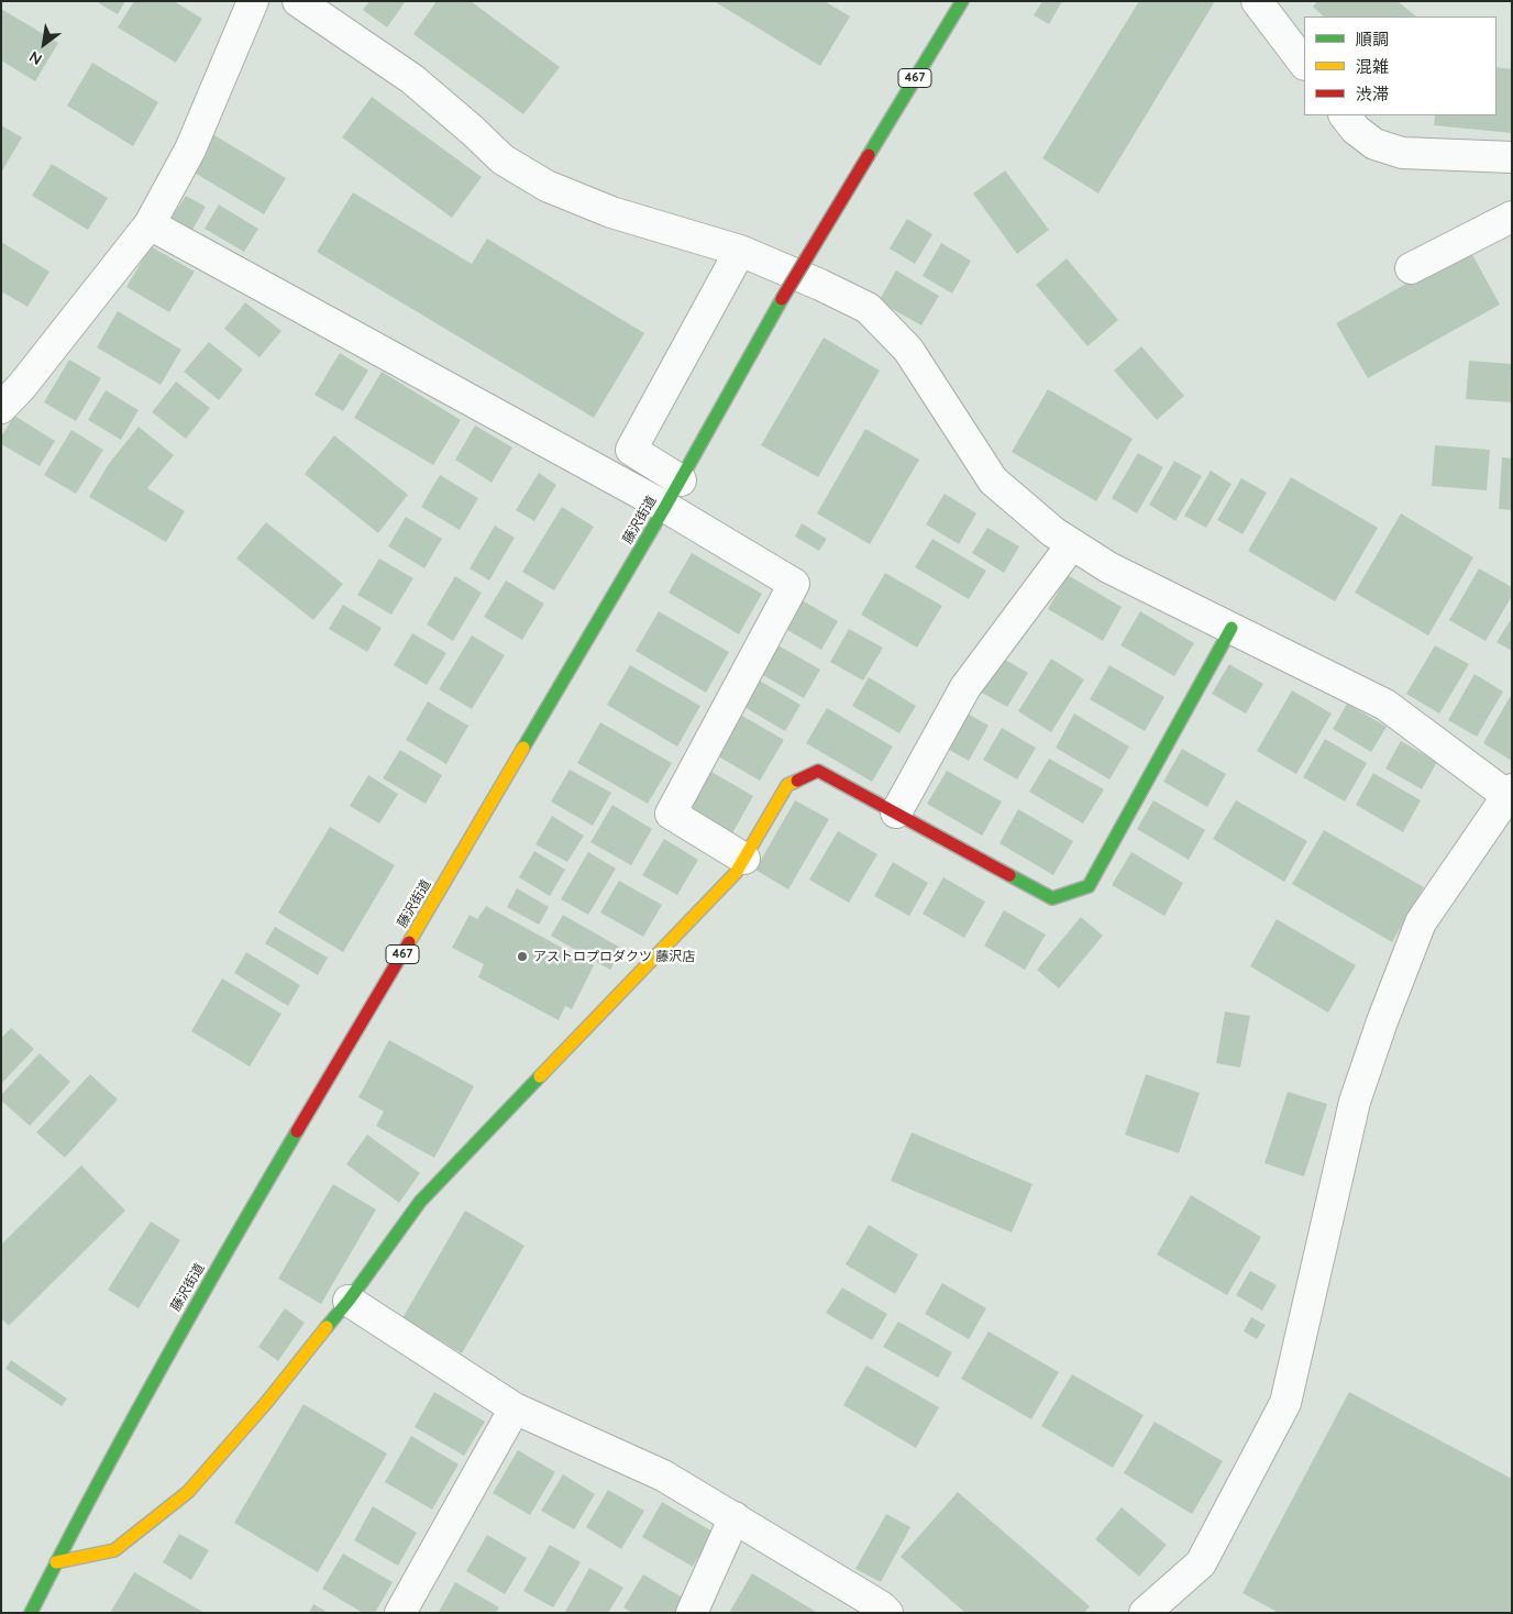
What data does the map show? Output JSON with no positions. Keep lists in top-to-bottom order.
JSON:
{
  "streets": {
    "main road": ["467", "藤沢街道"]
  },
  "places": ["アストロプロダクツ 藤沢店"],
  "legend": ["順調", "混雑", "渋滞"],
  "north": "bottom left"
}
